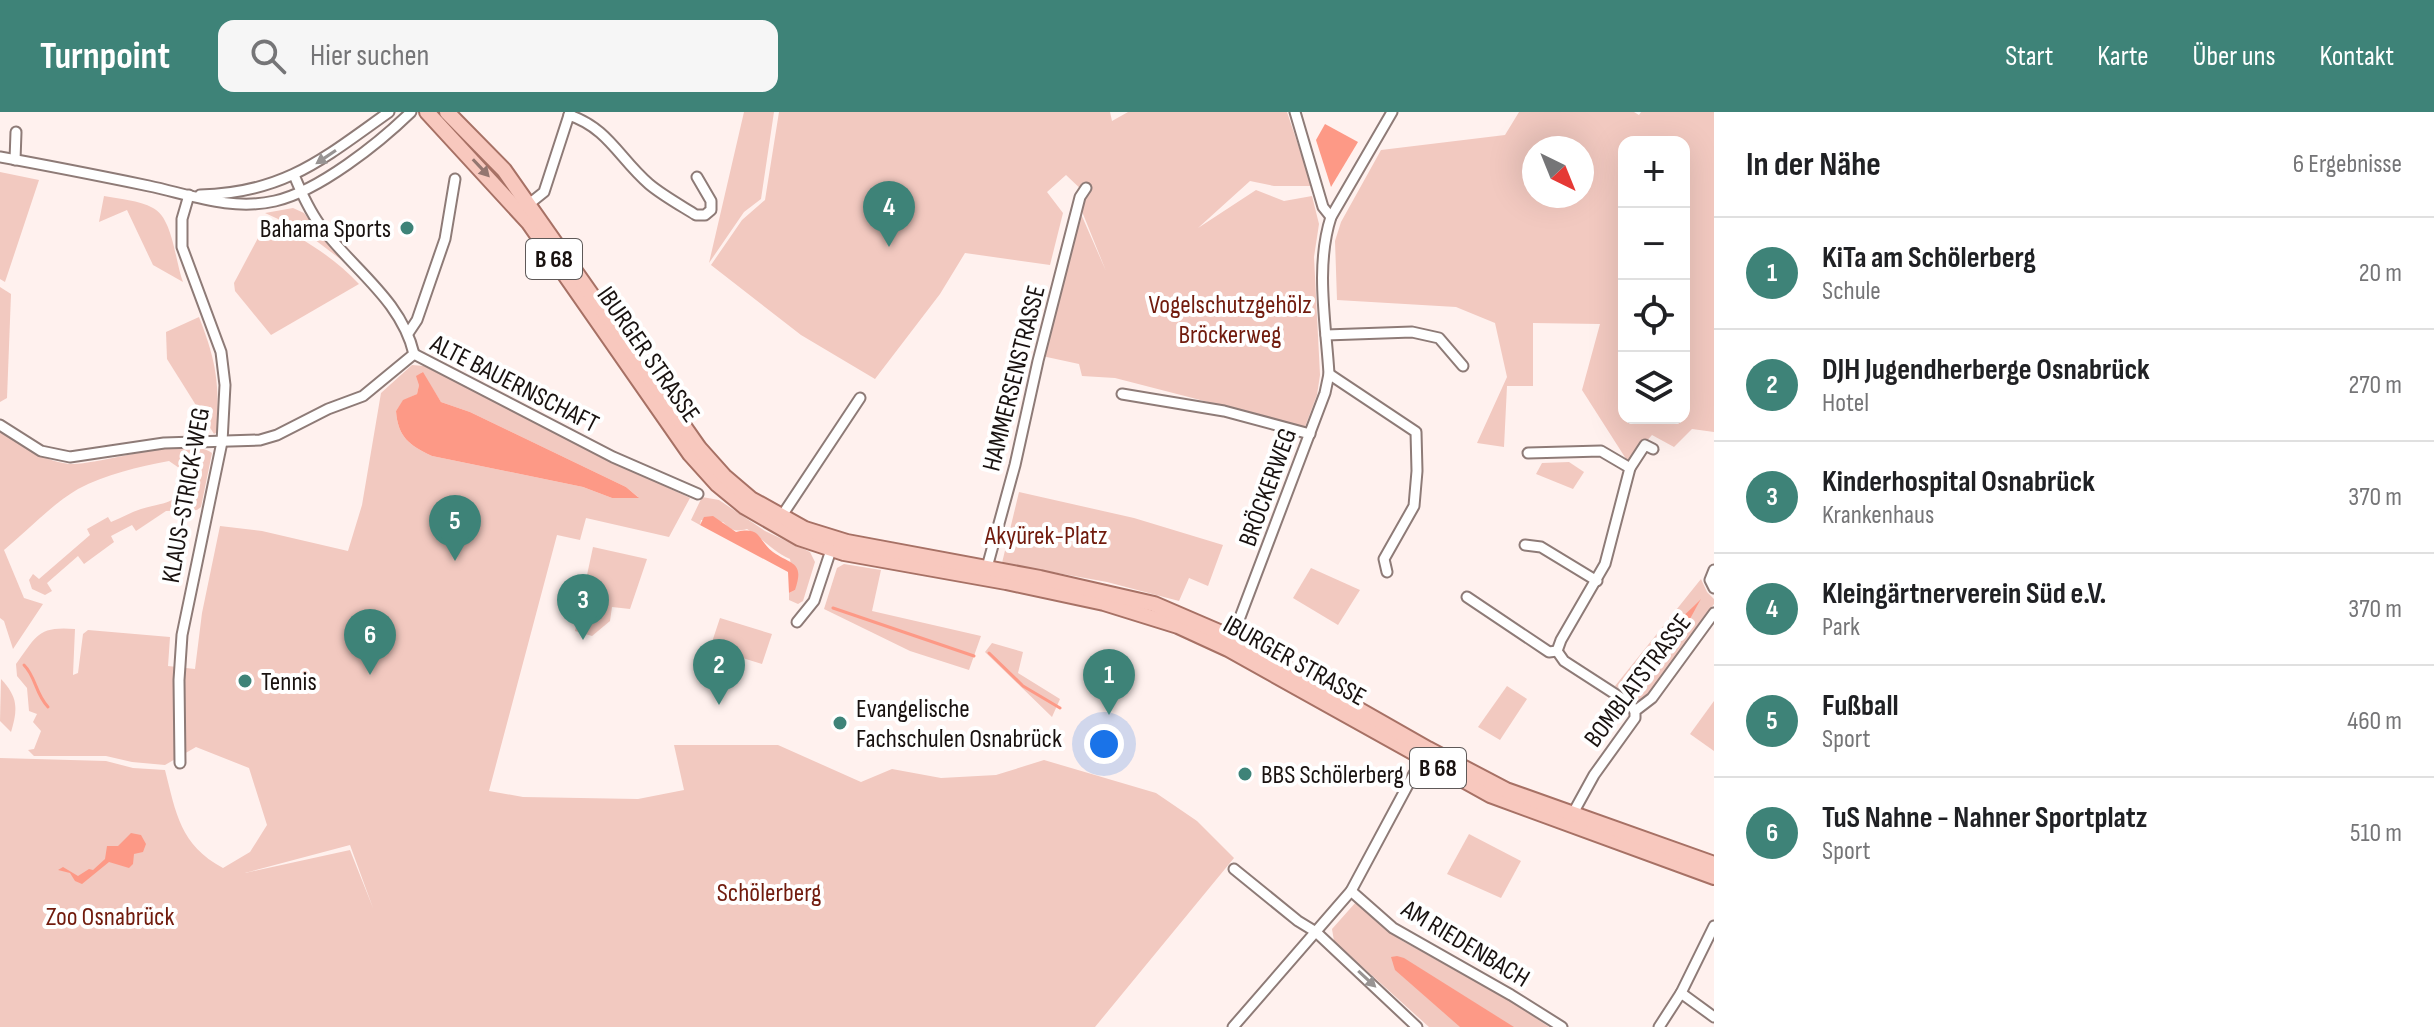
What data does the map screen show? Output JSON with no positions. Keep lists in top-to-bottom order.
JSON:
{
  "streets": {
    "main road": ["B 68", "IBURGER STRASSE"],
    "street": [
      "HAMMERSENSTRASSE",
      "ALTE BAUERNSCHAFT",
      "BRÖCKERWEG",
      "KLAUS-STRICK-WEG",
      "BOMBLATSTRASSE",
      "AM RIEDENBACH"
    ]
  },
  "crossings": [
    ["IBURGER STRASSE", "HAMMERSENSTRASSE"],
    ["IBURGER STRASSE", "BRÖCKERWEG"],
    ["IBURGER STRASSE", "BOMBLATSTRASSE"],
    ["ALTE BAUERNSCHAFT", "KLAUS-STRICK-WEG"]
  ],
  "parks": [
    "Vogelschutzgehölz Bröckerweg",
    "Akyürek-Platz",
    "Schölerberg",
    "Zoo Osnabrück"
  ],
  "places": [
    "Bahama Sports",
    "Tennis",
    "Evangelische Fachschulen Osnabrück",
    "BBS Schölerberg"
  ],
  "north": "bottom right",
  "page": {
    "header": "Turnpoint",
    "search": "Hier suchen",
    "nav": [
      "Start",
      "Karte",
      "Über uns",
      "Kontakt"
    ],
    "heading": ["In der Nähe", "6 Ergebnisse"],
    "map_buttons": ["+", "−"],
    "pins": [
      "4",
      "5",
      "3",
      "6",
      "2",
      "1"
    ],
    "list": [
      {
        "mark": "1",
        "name": "KiTa am Schölerberg",
        "note": "Schule",
        "value": "20 m"
      },
      {
        "mark": "2",
        "name": "DJH Jugendherberge Osnabrück",
        "note": "Hotel",
        "value": "270 m"
      },
      {
        "mark": "3",
        "name": "Kinderhospital Osnabrück",
        "note": "Krankenhaus",
        "value": "370 m"
      },
      {
        "mark": "4",
        "name": "Kleingärtnerverein Süd e.V.",
        "note": "Park",
        "value": "370 m"
      },
      {
        "mark": "5",
        "name": "Fußball",
        "note": "Sport",
        "value": "460 m"
      },
      {
        "mark": "6",
        "name": "TuS Nahne - Nahner Sportplatz",
        "note": "Sport",
        "value": "510 m"
      }
    ]
  }
}
